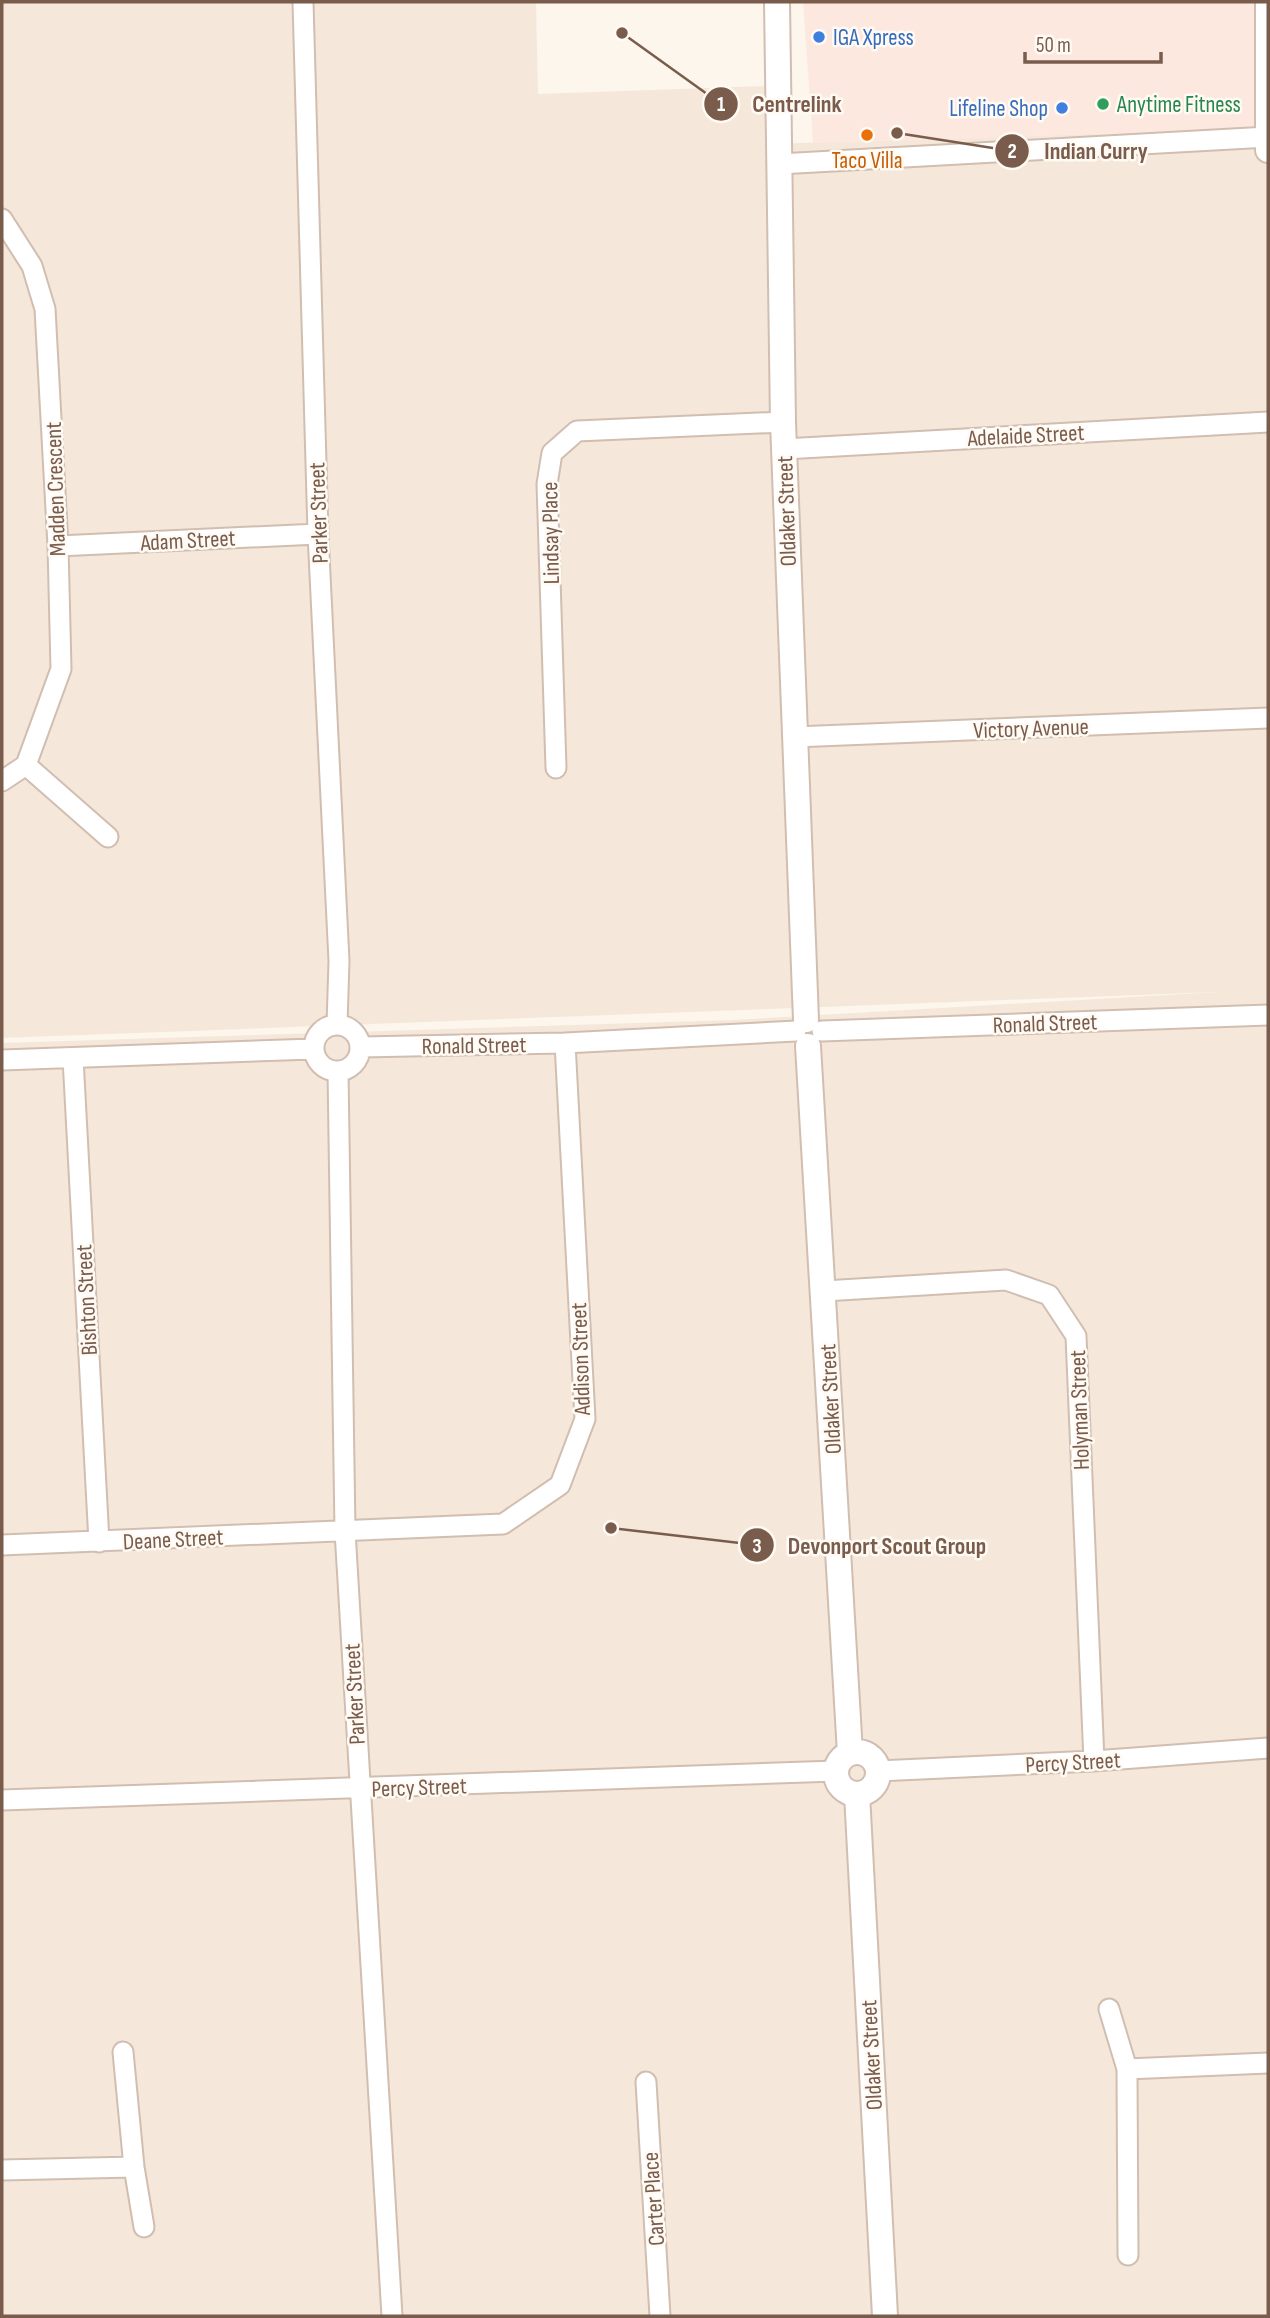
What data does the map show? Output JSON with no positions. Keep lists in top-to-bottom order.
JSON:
{
  "streets": {
    "street": [
      "Adelaide Street",
      "Madden Crescent",
      "Oldaker Street",
      "Parker Street",
      "Lindsay Place",
      "Adam Street",
      "Victory Avenue",
      "Ronald Street",
      "Bishton Street",
      "Addison Street",
      "Holyman Street",
      "Deane Street",
      "Percy Street",
      "Carter Place"
    ]
  },
  "crossings": [
    ["Adelaide Street", "Oldaker Street"],
    ["Madden Crescent", "Adam Street"],
    ["Oldaker Street", "Lindsay Place"],
    ["Oldaker Street", "Victory Avenue"],
    ["Oldaker Street", "Ronald Street"],
    ["Oldaker Street", "Holyman Street"],
    ["Oldaker Street", "Percy Street"],
    ["Parker Street", "Adam Street"],
    ["Parker Street", "Ronald Street"],
    ["Parker Street", "Addison Street"],
    ["Parker Street", "Deane Street"],
    ["Parker Street", "Percy Street"],
    ["Ronald Street", "Addison Street"],
    ["Bishton Street", "Deane Street"],
    ["Addison Street", "Deane Street"],
    ["Holyman Street", "Percy Street"]
  ],
  "places": [
    "Centrelink",
    "IGA Xpress",
    "Anytime Fitness",
    "Lifeline Shop",
    "Indian Curry",
    "Taco Villa",
    "Devonport Scout Group"
  ],
  "scale_bar": "50 m"
}
